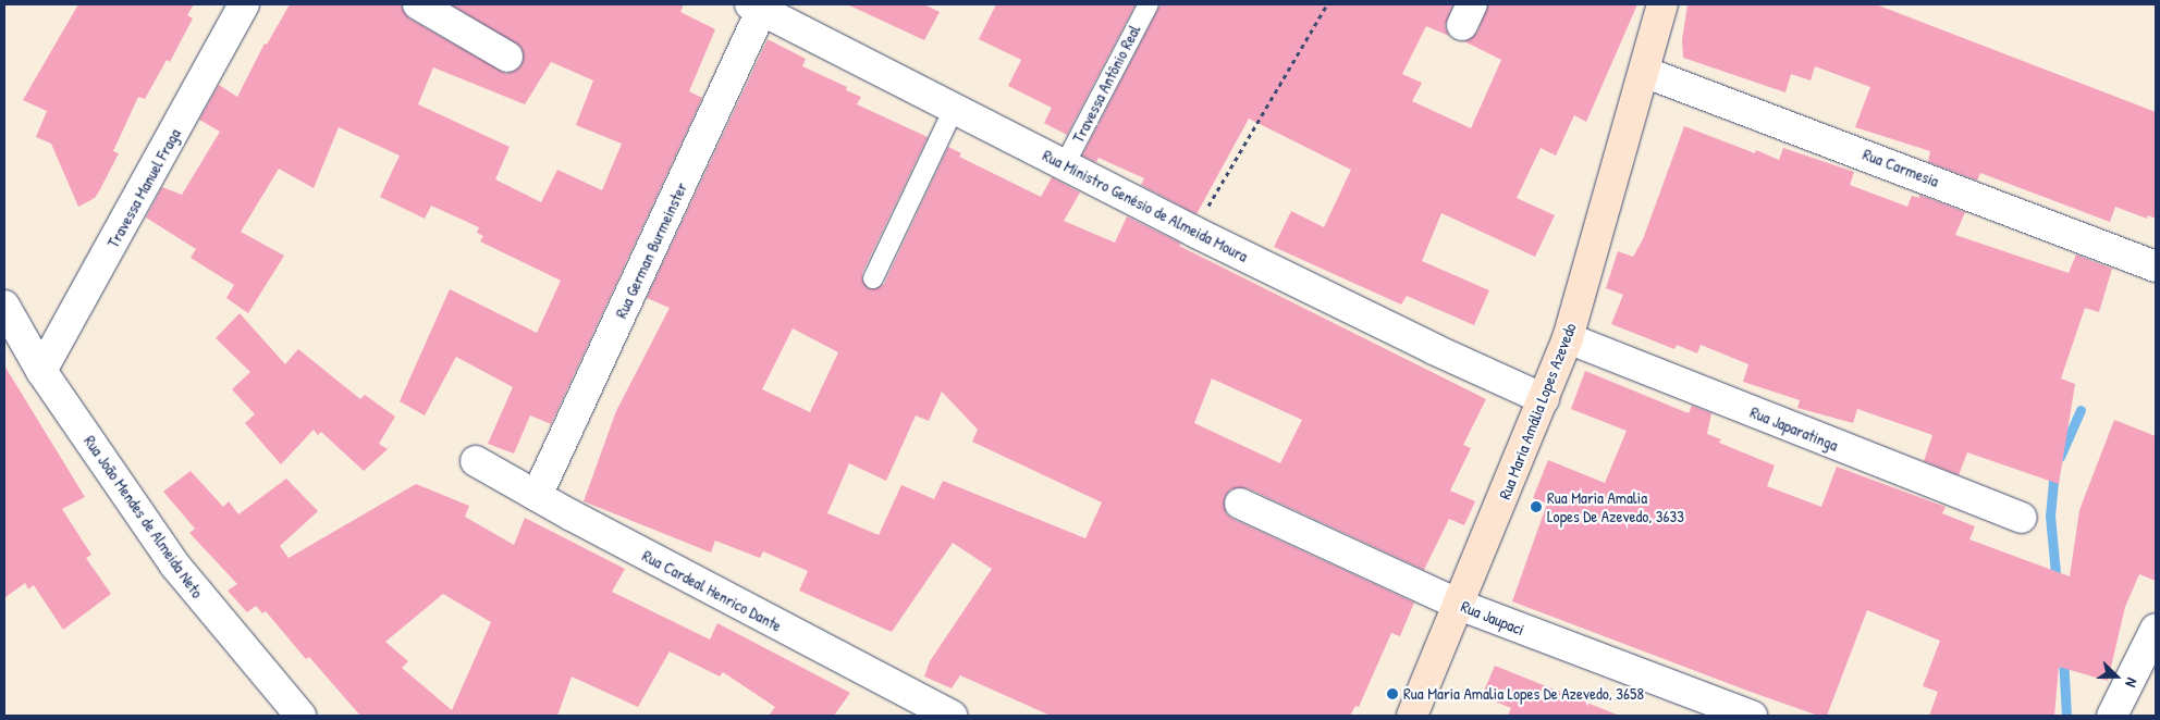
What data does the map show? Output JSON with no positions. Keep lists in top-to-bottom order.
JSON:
{
  "streets": {
    "main road": ["Rua Maria Amália Lopes Azevedo"],
    "street": [
      "Rua Carmesia",
      "Travessa Manuel Fraga",
      "Rua Ministro Genésio de Almeida Moura",
      "Rua German Burmeinster",
      "Rua Japaratinga",
      "Rua João Mendes de Almeida Neto",
      "Rua Cardeal Henrico Dante",
      "Rua Jaupaci"
    ],
    "lane": ["Travessa Antônio Real"]
  },
  "crossings": [
    ["Travessa Antônio Real", "Rua Ministro Genésio de Almeida Moura"],
    ["Rua Carmesia", "Rua Maria Amália Lopes Azevedo"],
    ["Travessa Manuel Fraga", "Rua João Mendes de Almeida Neto"],
    ["Rua Ministro Genésio de Almeida Moura", "Rua German Burmeinster"],
    ["Rua Ministro Genésio de Almeida Moura", "Rua Maria Amália Lopes Azevedo"],
    ["Rua German Burmeinster", "Rua Cardeal Henrico Dante"],
    ["Rua Maria Amália Lopes Azevedo", "Rua Japaratinga"],
    ["Rua Maria Amália Lopes Azevedo", "Rua Jaupaci"]
  ],
  "places": ["Rua Maria Amalia Lopes De Azevedo, 3633", "Rua Maria Amalia Lopes De Azevedo, 3658"],
  "north": "right"
}
